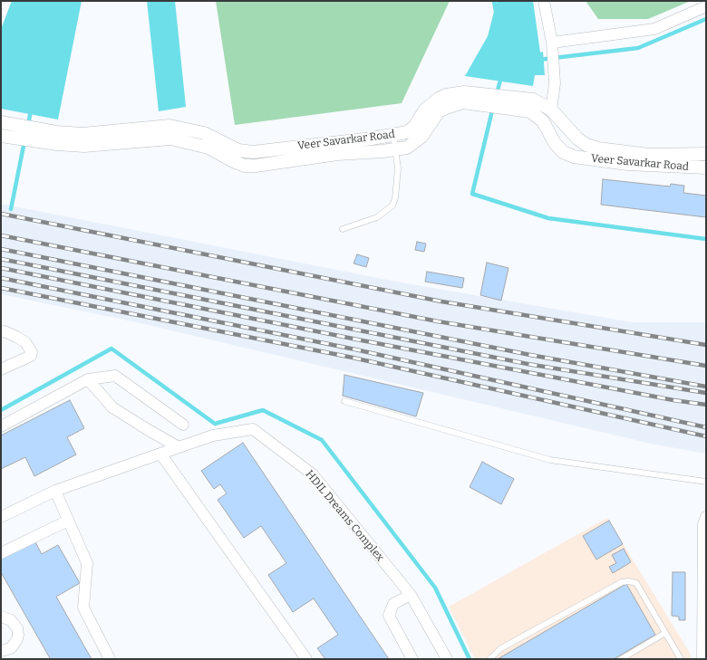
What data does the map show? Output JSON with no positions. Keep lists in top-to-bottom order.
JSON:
{
  "streets": {
    "street": ["Veer Savarkar Road", "HDIL Dreams Complex"]
  }
}
